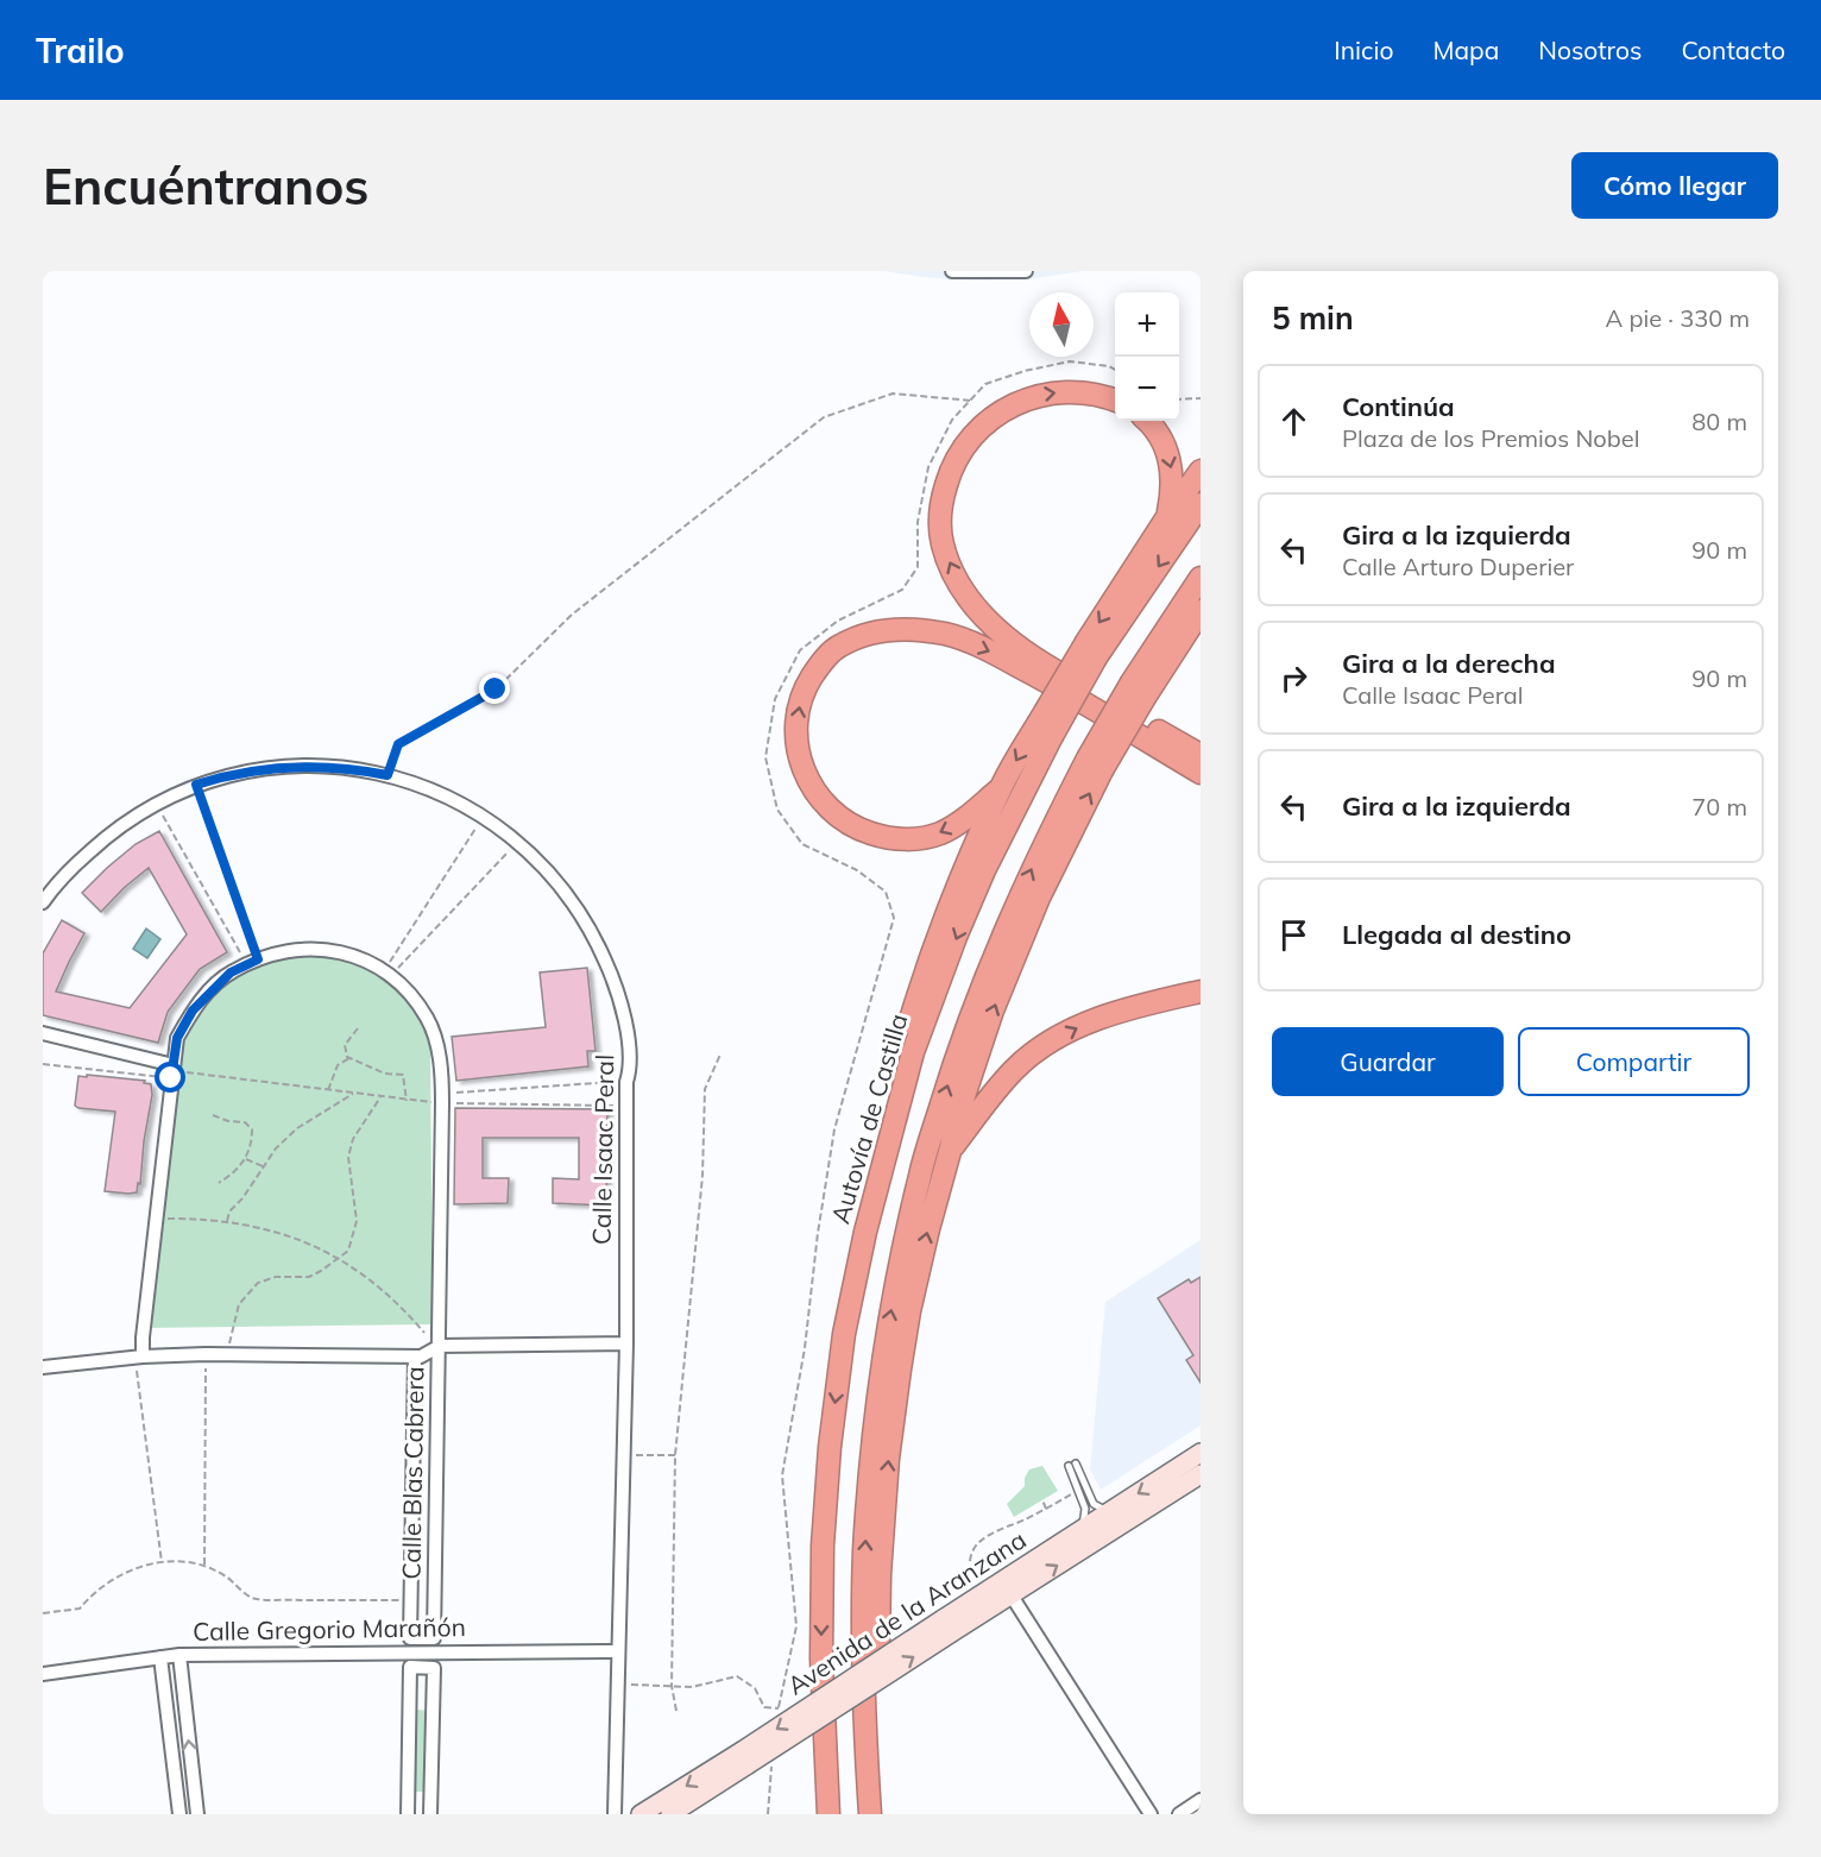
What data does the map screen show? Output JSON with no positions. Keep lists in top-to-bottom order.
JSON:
{
  "streets": {
    "highway": ["Autovía de Castilla"],
    "street": [
      "Calle Isaac Peral",
      "Calle Blas Cabrera",
      "Avenida de la Aranzana",
      "Calle Gregorio Marañón"
    ]
  },
  "crossings": [
    ["Calle Isaac Peral", "Calle Gregorio Marañón"]
  ],
  "north": "top",
  "page": {
    "header": "Trailo",
    "nav": [
      "Inicio",
      "Mapa",
      "Nosotros",
      "Contacto"
    ],
    "buttons": [
      "Cómo llegar",
      ["Guardar", "Compartir"]
    ],
    "title": "Encuéntranos",
    "heading": ["5 min", "A pie · 330 m"],
    "map_buttons": ["+", "−"],
    "list": [
      ["Continúa", "Plaza de los Premios Nobel", "80 m"],
      ["Gira a la izquierda", "Calle Arturo Duperier", "90 m"],
      ["Gira a la derecha", "Calle Isaac Peral", "90 m"],
      ["Gira a la izquierda", "70 m"],
      "Llegada al destino"
    ]
  }
}
